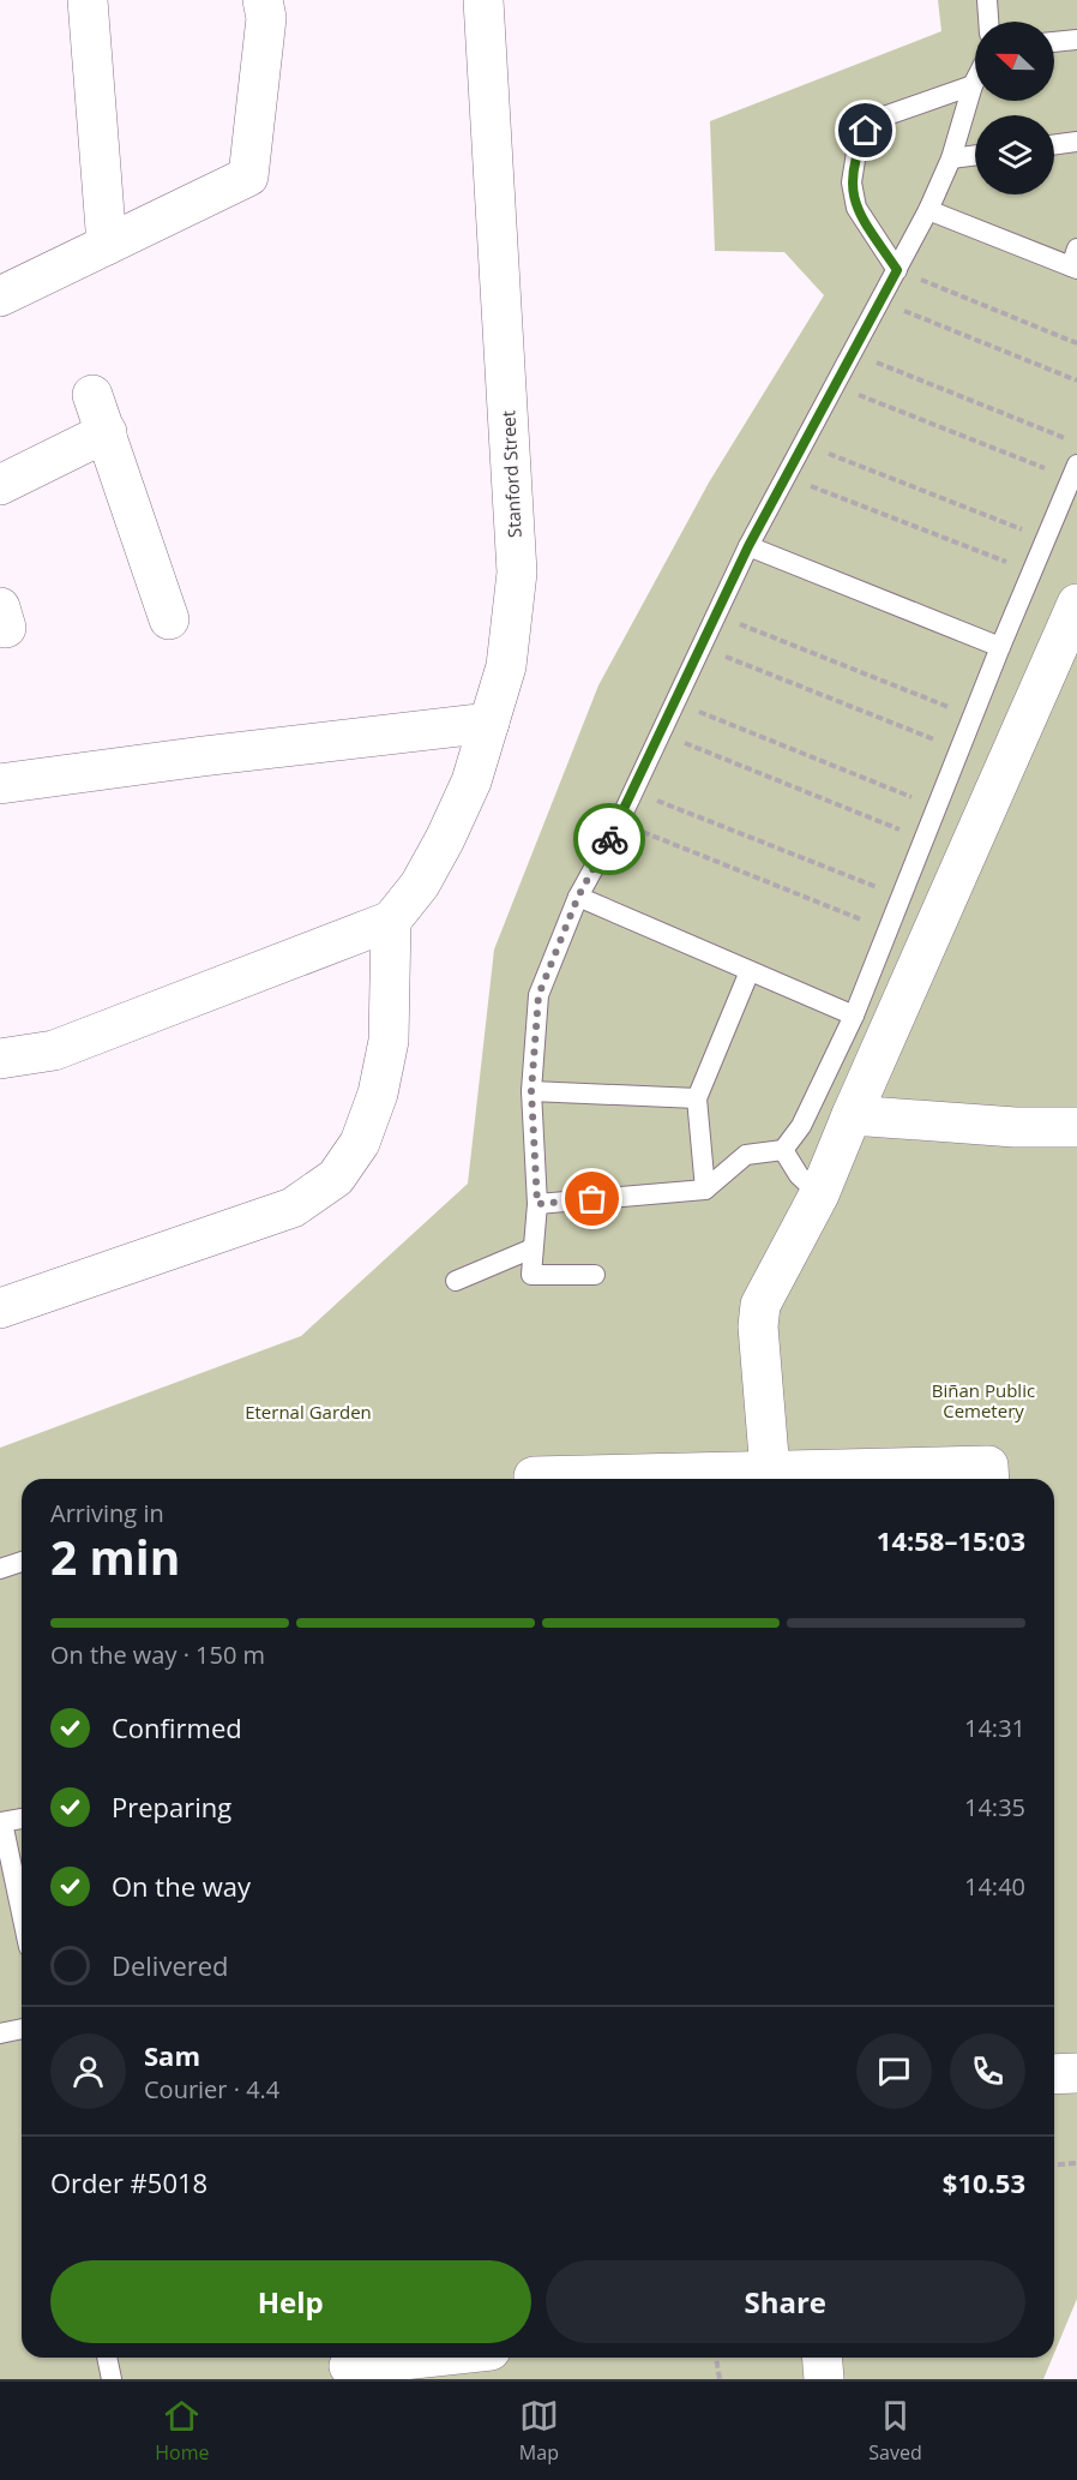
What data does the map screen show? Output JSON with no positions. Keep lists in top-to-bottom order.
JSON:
{
  "streets": {
    "street": ["Stanford Street"]
  },
  "parks": ["Biñan Public Cemetery", "Eternal Garden"],
  "north": "left",
  "page": {
    "heading": ["2 min", "Arriving in", "14:58–15:03"],
    "panel": [
      "Sam",
      "Courier · 4.4",
      "Order #5018",
      "$10.53"
    ],
    "bar": "On the way · 150 m",
    "list": [
      ["Confirmed", "14:31"],
      ["Preparing", "14:35"],
      ["On the way", "14:40"],
      "Delivered"
    ],
    "buttons": ["Help", "Share"],
    "tabs": ["Home", "Map", "Saved"]
  }
}
